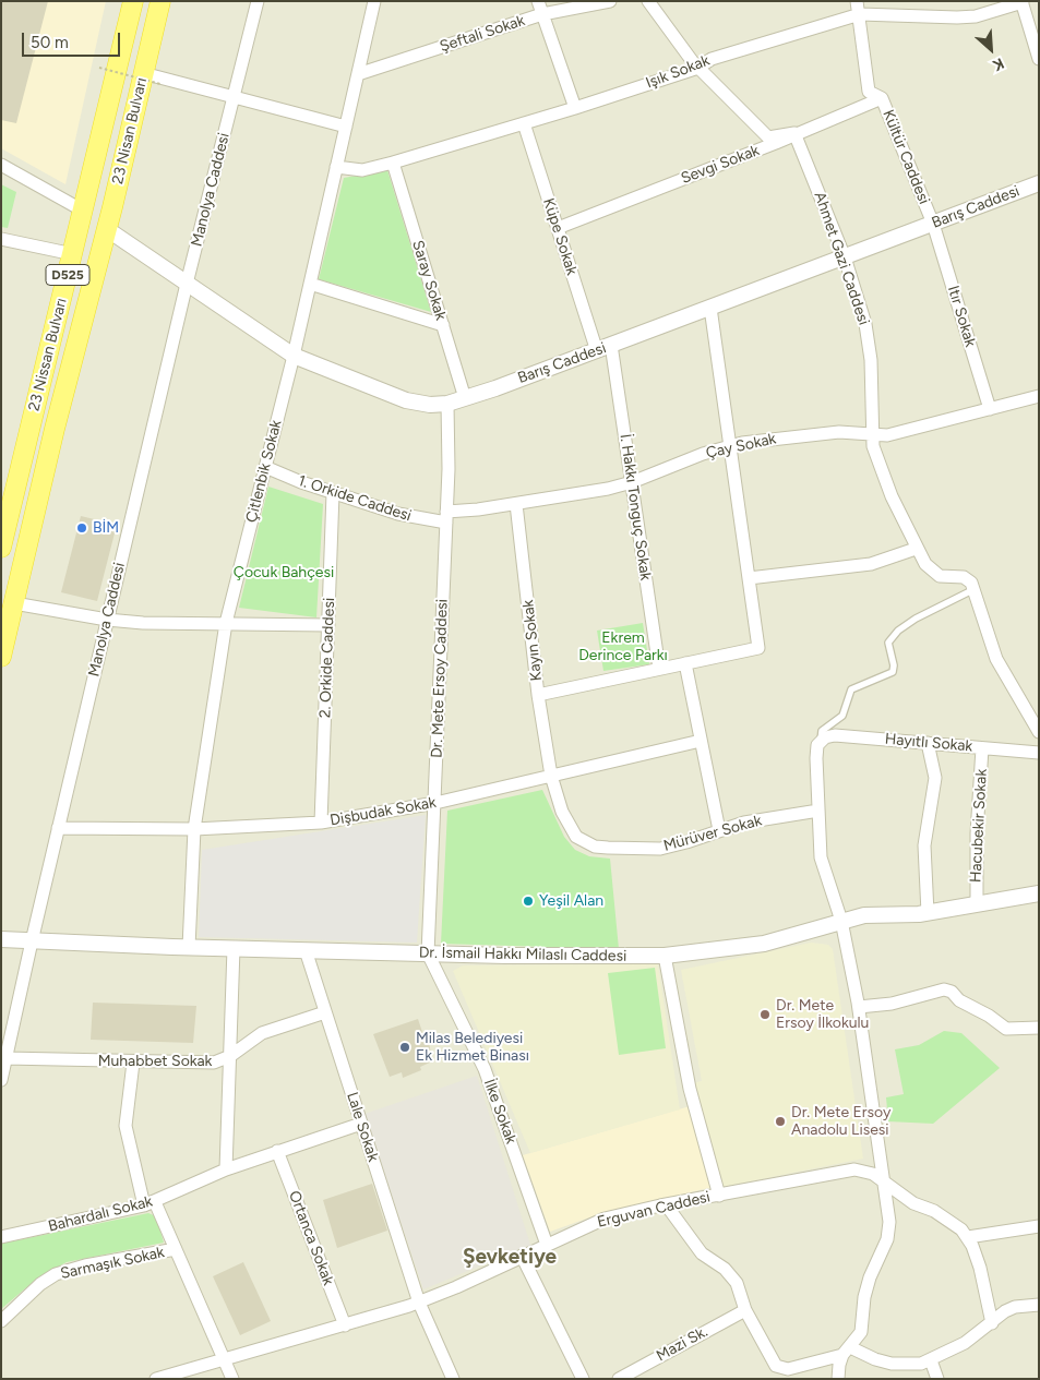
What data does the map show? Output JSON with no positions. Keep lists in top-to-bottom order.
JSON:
{
  "streets": {
    "highway": ["23 Nisan Bulvarı", "D525", "23 Nissan Bulvarı"],
    "street": [
      "Şeftali Sokak",
      "Işık Sokak",
      "Kültür Caddesi",
      "Sevgi Sokak",
      "Manolya Caddesi",
      "Barış Caddesi",
      "Küpe Sokak",
      "Ahmet Gazi Caddesi",
      "Saray Sokak",
      "Itır Sokak",
      "Çay Sokak",
      "Çitlenbik Sokak",
      "1. Orkide Caddesi",
      "İ. Hakkı Tonguç Sokak",
      "Kayın Sokak",
      "2. Orkide Caddesi",
      "Dr. Mete Ersoy Caddesi",
      "Hayıtlı Sokak",
      "Dişbudak Sokak",
      "Hacubekir Sokak",
      "Mürüver Sokak",
      "Dr. İsmail Hakkı Milaslı Caddesi",
      "Muhabbet Sokak",
      "İlke Sokak",
      "Lale Sokak",
      "Erguvan Caddesi",
      "Bahardalı Sokak",
      "Ortanca Sokak",
      "Sarmaşık Sokak",
      "Mazi Sk."
    ]
  },
  "crossings": [
    ["Şeftali Sokak", "Çitlenbik Sokak"],
    ["Işık Sokak", "Kültür Caddesi"],
    ["Işık Sokak", "Küpe Sokak"],
    ["Işık Sokak", "Saray Sokak"],
    ["Işık Sokak", "Çitlenbik Sokak"],
    ["23 Nisan Bulvarı", "Barış Caddesi"],
    ["23 Nisan Bulvarı", "23 Nissan Bulvarı"],
    ["Kültür Caddesi", "Sevgi Sokak"],
    ["Kültür Caddesi", "Barış Caddesi"],
    ["Kültür Caddesi", "Itır Sokak"],
    ["Sevgi Sokak", "Küpe Sokak"],
    ["Sevgi Sokak", "Ahmet Gazi Caddesi"],
    ["Manolya Caddesi", "Barış Caddesi"],
    ["Manolya Caddesi", "Dişbudak Sokak"],
    ["Manolya Caddesi", "Dr. İsmail Hakkı Milaslı Caddesi"],
    ["Manolya Caddesi", "Muhabbet Sokak"],
    ["Barış Caddesi", "Küpe Sokak"],
    ["Barış Caddesi", "Ahmet Gazi Caddesi"],
    ["Barış Caddesi", "Saray Sokak"],
    ["Barış Caddesi", "Itır Sokak"],
    ["Barış Caddesi", "23 Nissan Bulvarı"],
    ["Barış Caddesi", "Çitlenbik Sokak"],
    ["Barış Caddesi", "İ. Hakkı Tonguç Sokak"],
    ["Barış Caddesi", "Dr. Mete Ersoy Caddesi"],
    ["Ahmet Gazi Caddesi", "Çay Sokak"],
    ["Itır Sokak", "Çay Sokak"],
    ["Çay Sokak", "1. Orkide Caddesi"],
    ["Çay Sokak", "İ. Hakkı Tonguç Sokak"],
    ["Çay Sokak", "Kayın Sokak"],
    ["Çay Sokak", "Dr. Mete Ersoy Caddesi"],
    ["Çitlenbik Sokak", "1. Orkide Caddesi"],
    ["Çitlenbik Sokak", "Dişbudak Sokak"],
    ["Çitlenbik Sokak", "Dr. İsmail Hakkı Milaslı Caddesi"],
    ["1. Orkide Caddesi", "2. Orkide Caddesi"],
    ["1. Orkide Caddesi", "Dr. Mete Ersoy Caddesi"],
    ["Kayın Sokak", "Dişbudak Sokak"],
    ["Kayın Sokak", "Mürüver Sokak"],
    ["2. Orkide Caddesi", "Dişbudak Sokak"],
    ["Dr. Mete Ersoy Caddesi", "Dişbudak Sokak"],
    ["Dr. Mete Ersoy Caddesi", "Dr. İsmail Hakkı Milaslı Caddesi"],
    ["Dr. Mete Ersoy Caddesi", "İlke Sokak"],
    ["Hayıtlı Sokak", "Hacubekir Sokak"],
    ["Dişbudak Sokak", "Mürüver Sokak"],
    ["Hacubekir Sokak", "Dr. İsmail Hakkı Milaslı Caddesi"],
    ["Dr. İsmail Hakkı Milaslı Caddesi", "İlke Sokak"],
    ["Dr. İsmail Hakkı Milaslı Caddesi", "Lale Sokak"],
    ["Muhabbet Sokak", "Lale Sokak"],
    ["İlke Sokak", "Erguvan Caddesi"],
    ["Lale Sokak", "Erguvan Caddesi"],
    ["Lale Sokak", "Bahardalı Sokak"],
    ["Erguvan Caddesi", "Ortanca Sokak"],
    ["Bahardalı Sokak", "Ortanca Sokak"]
  ],
  "districts": ["Şevketiye"],
  "parks": ["Çocuk Bahçesi", "Ekrem Derince Parkı"],
  "places": [
    "BİM",
    "Yeşil Alan",
    "Dr. Mete Ersoy İlkokulu",
    "Milas Belediyesi Ek Hizmet Binası",
    "Dr. Mete Ersoy Anadolu Lisesi"
  ],
  "scale_bar": "50 m",
  "north": "bottom right"
}
